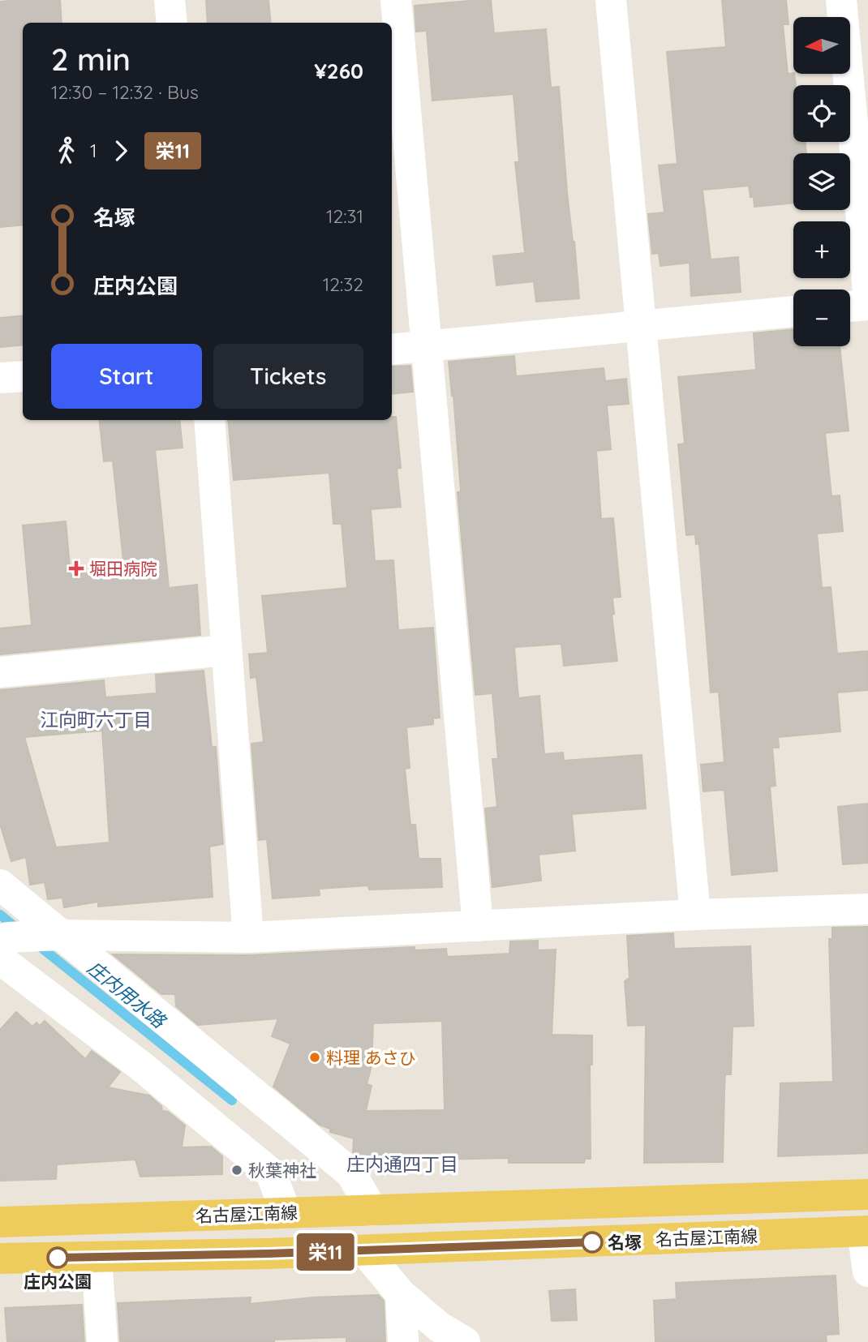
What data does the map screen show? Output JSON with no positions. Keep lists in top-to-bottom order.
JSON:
{
  "streets": {
    "main road": ["名古屋江南線"]
  },
  "districts": ["江向町六丁目", "庄内通四丁目"],
  "water": ["庄内用水路"],
  "places": {
    "health": ["堀田病院"],
    "other": [
      "料理 あさひ",
      "秋葉神社",
      "名塚",
      "庄内公園"
    ]
  },
  "lines": ["bus line 栄11"],
  "north": "left",
  "page": {
    "on_map": "栄11",
    "map_buttons": ["+", "−"],
    "heading": ["2 min", "12:30 – 12:32 · Bus", "¥260"],
    "legs": ["1", "栄11"],
    "list": [
      {
        "name": "名塚",
        "value": "12:31"
      },
      {
        "name": "庄内公園",
        "value": "12:32"
      }
    ],
    "buttons": ["Start", "Tickets"]
  }
}
